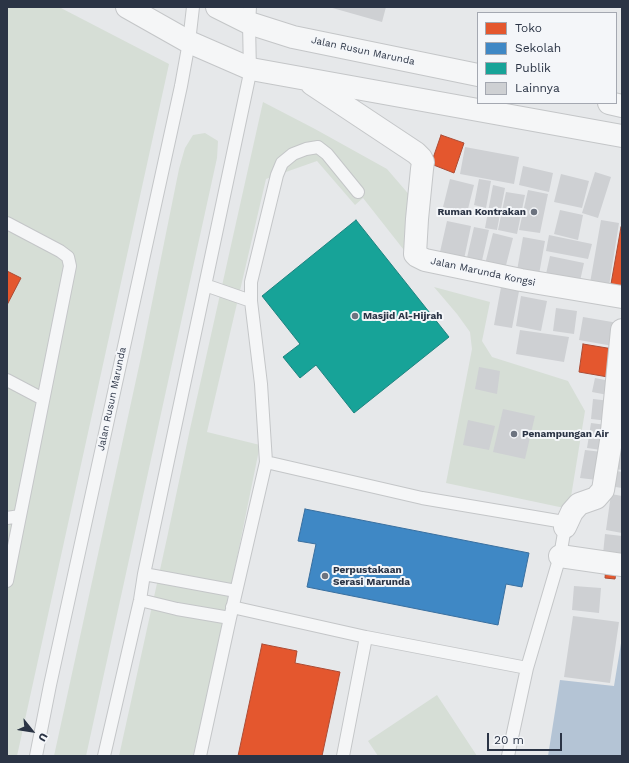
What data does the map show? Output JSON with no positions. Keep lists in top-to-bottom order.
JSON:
{
  "streets": {
    "street": ["Jalan Rusun Marunda", "Jalan Marunda Kongsi"]
  },
  "places": [
    "Ruman Kontrakan",
    "Masjid Al-Hijrah",
    "Penampungan Air",
    "Perpustakaan Serasi Marunda"
  ],
  "legend": [
    "Toko",
    "Sekolah",
    "Publik",
    "Lainnya"
  ],
  "scale_bar": "20 m",
  "north": "bottom right"
}
